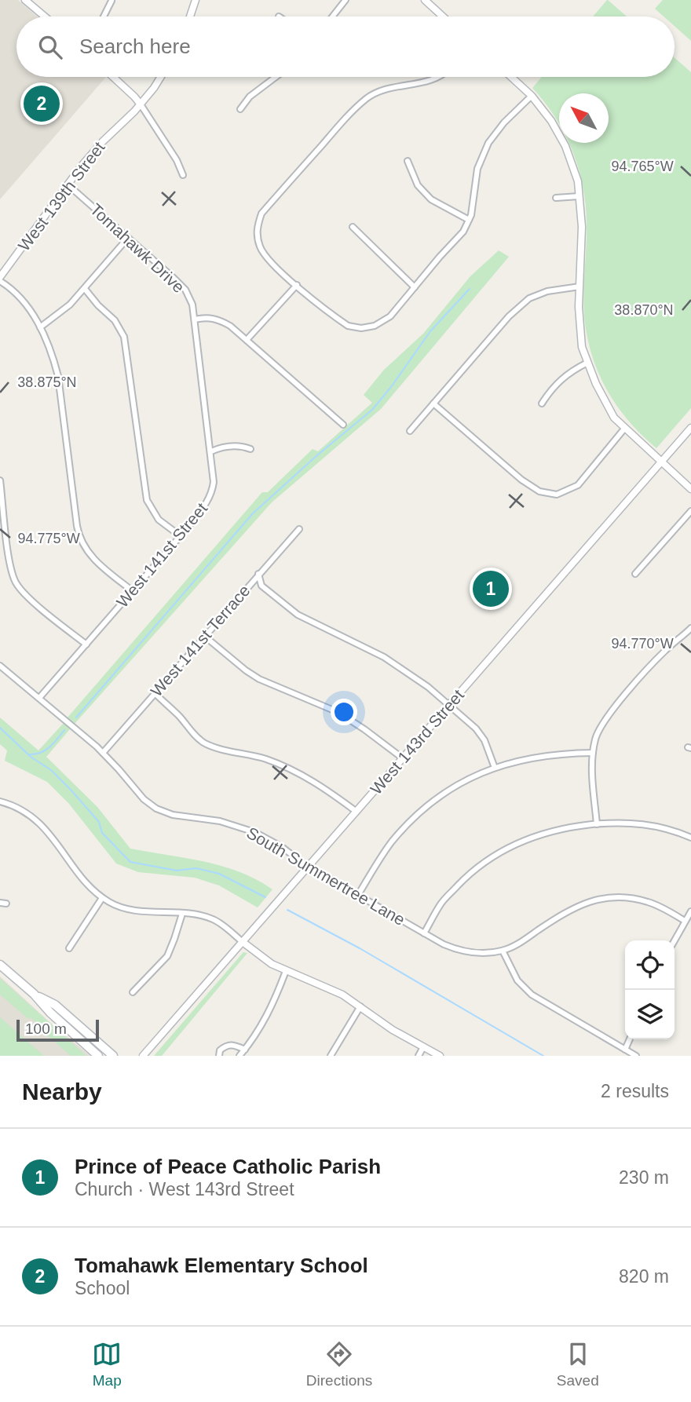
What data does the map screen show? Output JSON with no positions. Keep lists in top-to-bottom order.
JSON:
{
  "streets": {
    "street": [
      "West 139th Street",
      "Tomahawk Drive",
      "West 141st Street",
      "West 141st Terrace",
      "West 143rd Street",
      "South Summertree Lane"
    ]
  },
  "crossings": [
    ["West 139th Street", "Tomahawk Drive"],
    ["Tomahawk Drive", "West 141st Street"],
    ["West 141st Street", "South Summertree Lane"],
    ["West 141st Terrace", "South Summertree Lane"],
    ["West 143rd Street", "South Summertree Lane"]
  ],
  "scale_bar": "100 m",
  "north": "top left",
  "page": {
    "search": "Search here",
    "pins": ["2", "1"],
    "scale": "100 m",
    "heading": ["Nearby", "2 results"],
    "list": [
      {
        "mark": "1",
        "name": "Prince of Peace Catholic Parish",
        "note": "Church · West 143rd Street",
        "value": "230 m"
      },
      {
        "mark": "2",
        "name": "Tomahawk Elementary School",
        "note": "School",
        "value": "820 m"
      }
    ],
    "nav": ["Map", "Directions", "Saved"]
  },
  "coordinates": [
    "94.765°W",
    "38.870°N",
    "38.875°N",
    "94.775°W",
    "94.770°W"
  ]
}
